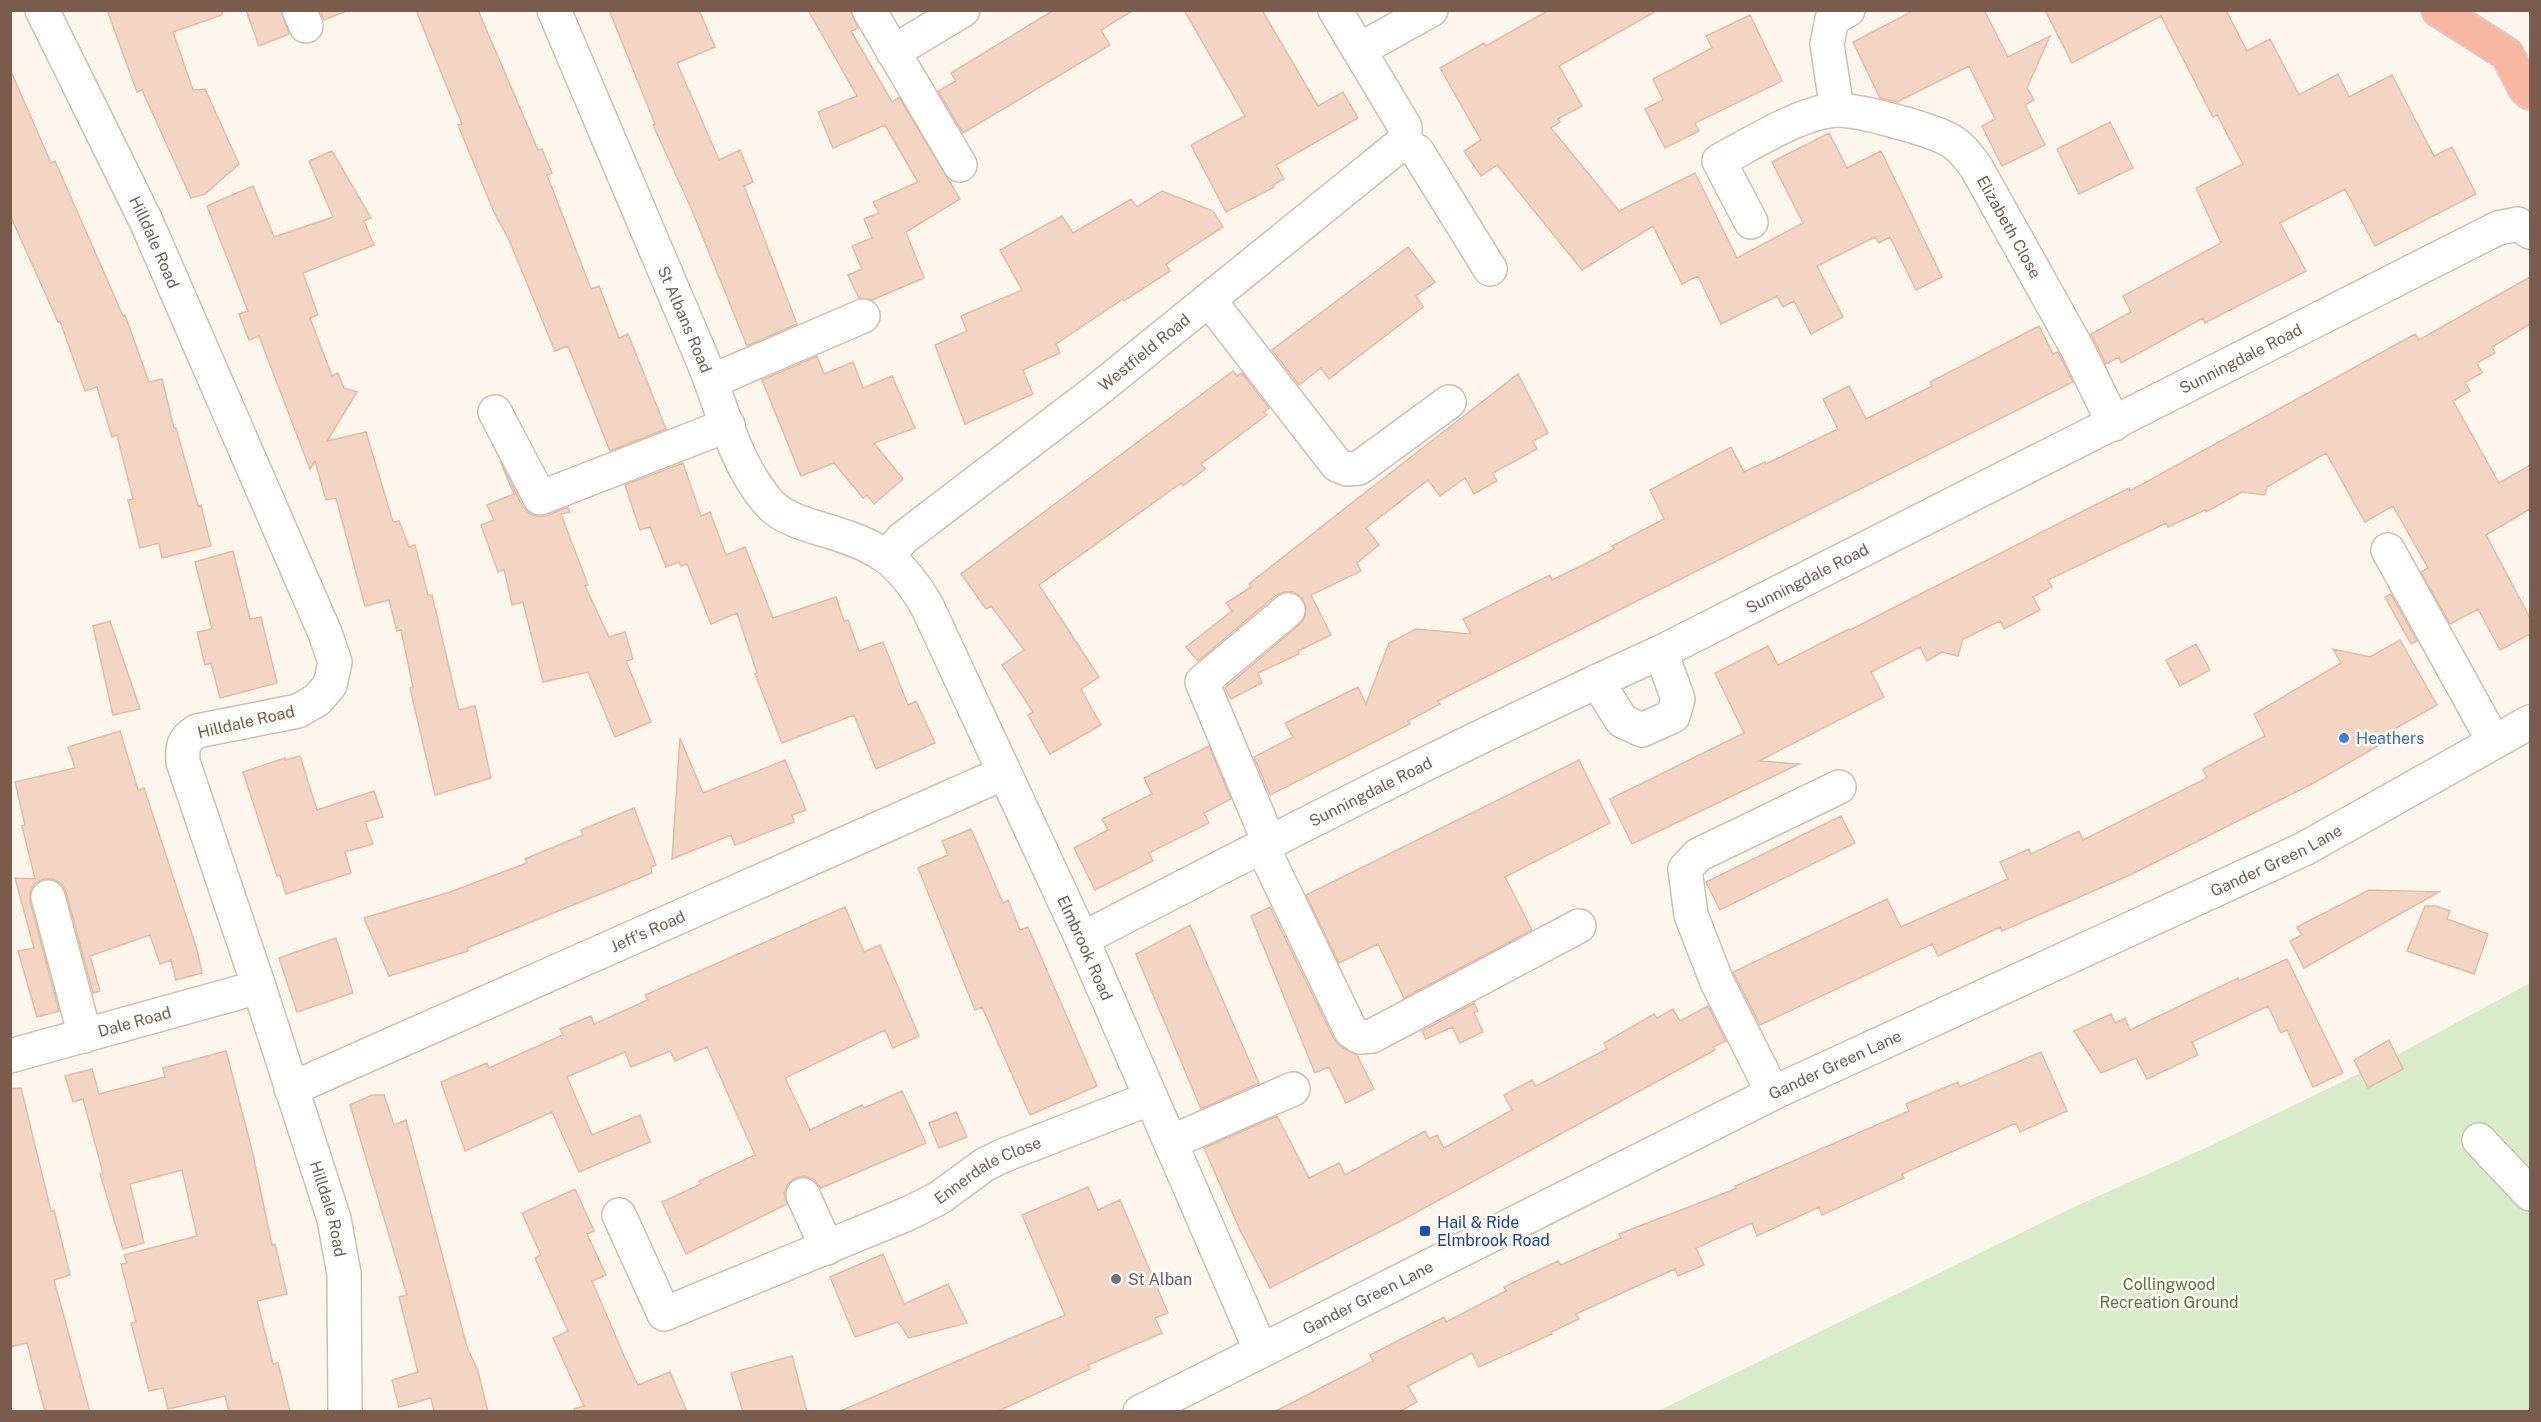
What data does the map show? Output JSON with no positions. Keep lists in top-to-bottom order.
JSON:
{
  "streets": {
    "street": [
      "Elizabeth Close",
      "Hilldale Road",
      "St Albans Road",
      "Westfield Road",
      "Sunningdale Road",
      "Gander Green Lane",
      "Jeff's Road",
      "Elmbrook Road",
      "Dale Road",
      "Ennerdale Close"
    ]
  },
  "crossings": [
    ["Elizabeth Close", "Sunningdale Road"],
    ["Hilldale Road", "Jeff's Road"],
    ["Hilldale Road", "Dale Road"],
    ["St Albans Road", "Westfield Road"],
    ["St Albans Road", "Elmbrook Road"],
    ["Westfield Road", "Elmbrook Road"],
    ["Sunningdale Road", "Elmbrook Road"],
    ["Gander Green Lane", "Elmbrook Road"],
    ["Jeff's Road", "Elmbrook Road"],
    ["Elmbrook Road", "Ennerdale Close"]
  ],
  "parks": ["Collingwood Recreation Ground"],
  "places": {
    "other": ["Heathers", "St Alban"],
    "transit": ["Hail & Ride Elmbrook Road"]
  }
}
